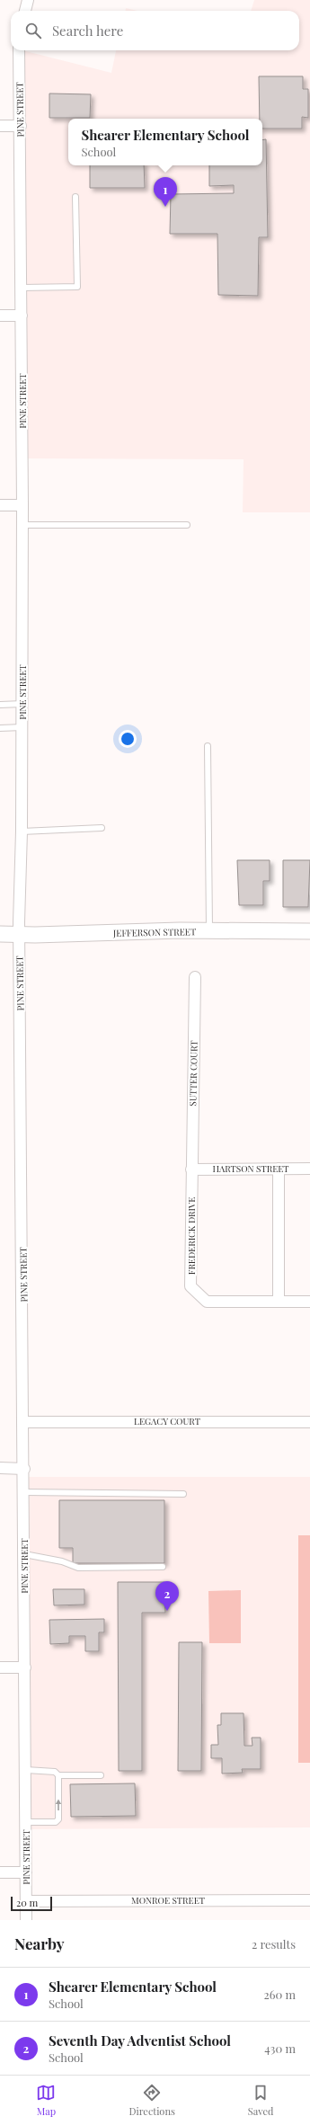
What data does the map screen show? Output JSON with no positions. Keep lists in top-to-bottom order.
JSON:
{
  "streets": {
    "main road": ["JEFFERSON STREET"],
    "street": [
      "PINE STREET",
      "SUTTER COURT",
      "HARTSON STREET",
      "FREDERICK DRIVE",
      "LEGACY COURT",
      "MONROE STREET"
    ]
  },
  "crossings": [
    ["PINE STREET", "JEFFERSON STREET"],
    ["PINE STREET", "LEGACY COURT"],
    ["PINE STREET", "MONROE STREET"],
    ["SUTTER COURT", "HARTSON STREET"],
    ["SUTTER COURT", "FREDERICK DRIVE"],
    ["HARTSON STREET", "FREDERICK DRIVE"]
  ],
  "scale_bar": "20 m",
  "page": {
    "search": "Search here",
    "popup": ["Shearer Elementary School", "School"],
    "pins": ["1", "2"],
    "scale": "20 m",
    "heading": ["Nearby", "2 results"],
    "list": [
      {
        "mark": "1",
        "name": "Shearer Elementary School",
        "note": "School",
        "value": "260 m"
      },
      {
        "mark": "2",
        "name": "Seventh Day Adventist School",
        "note": "School",
        "value": "430 m"
      }
    ],
    "nav": ["Map", "Directions", "Saved"]
  }
}
